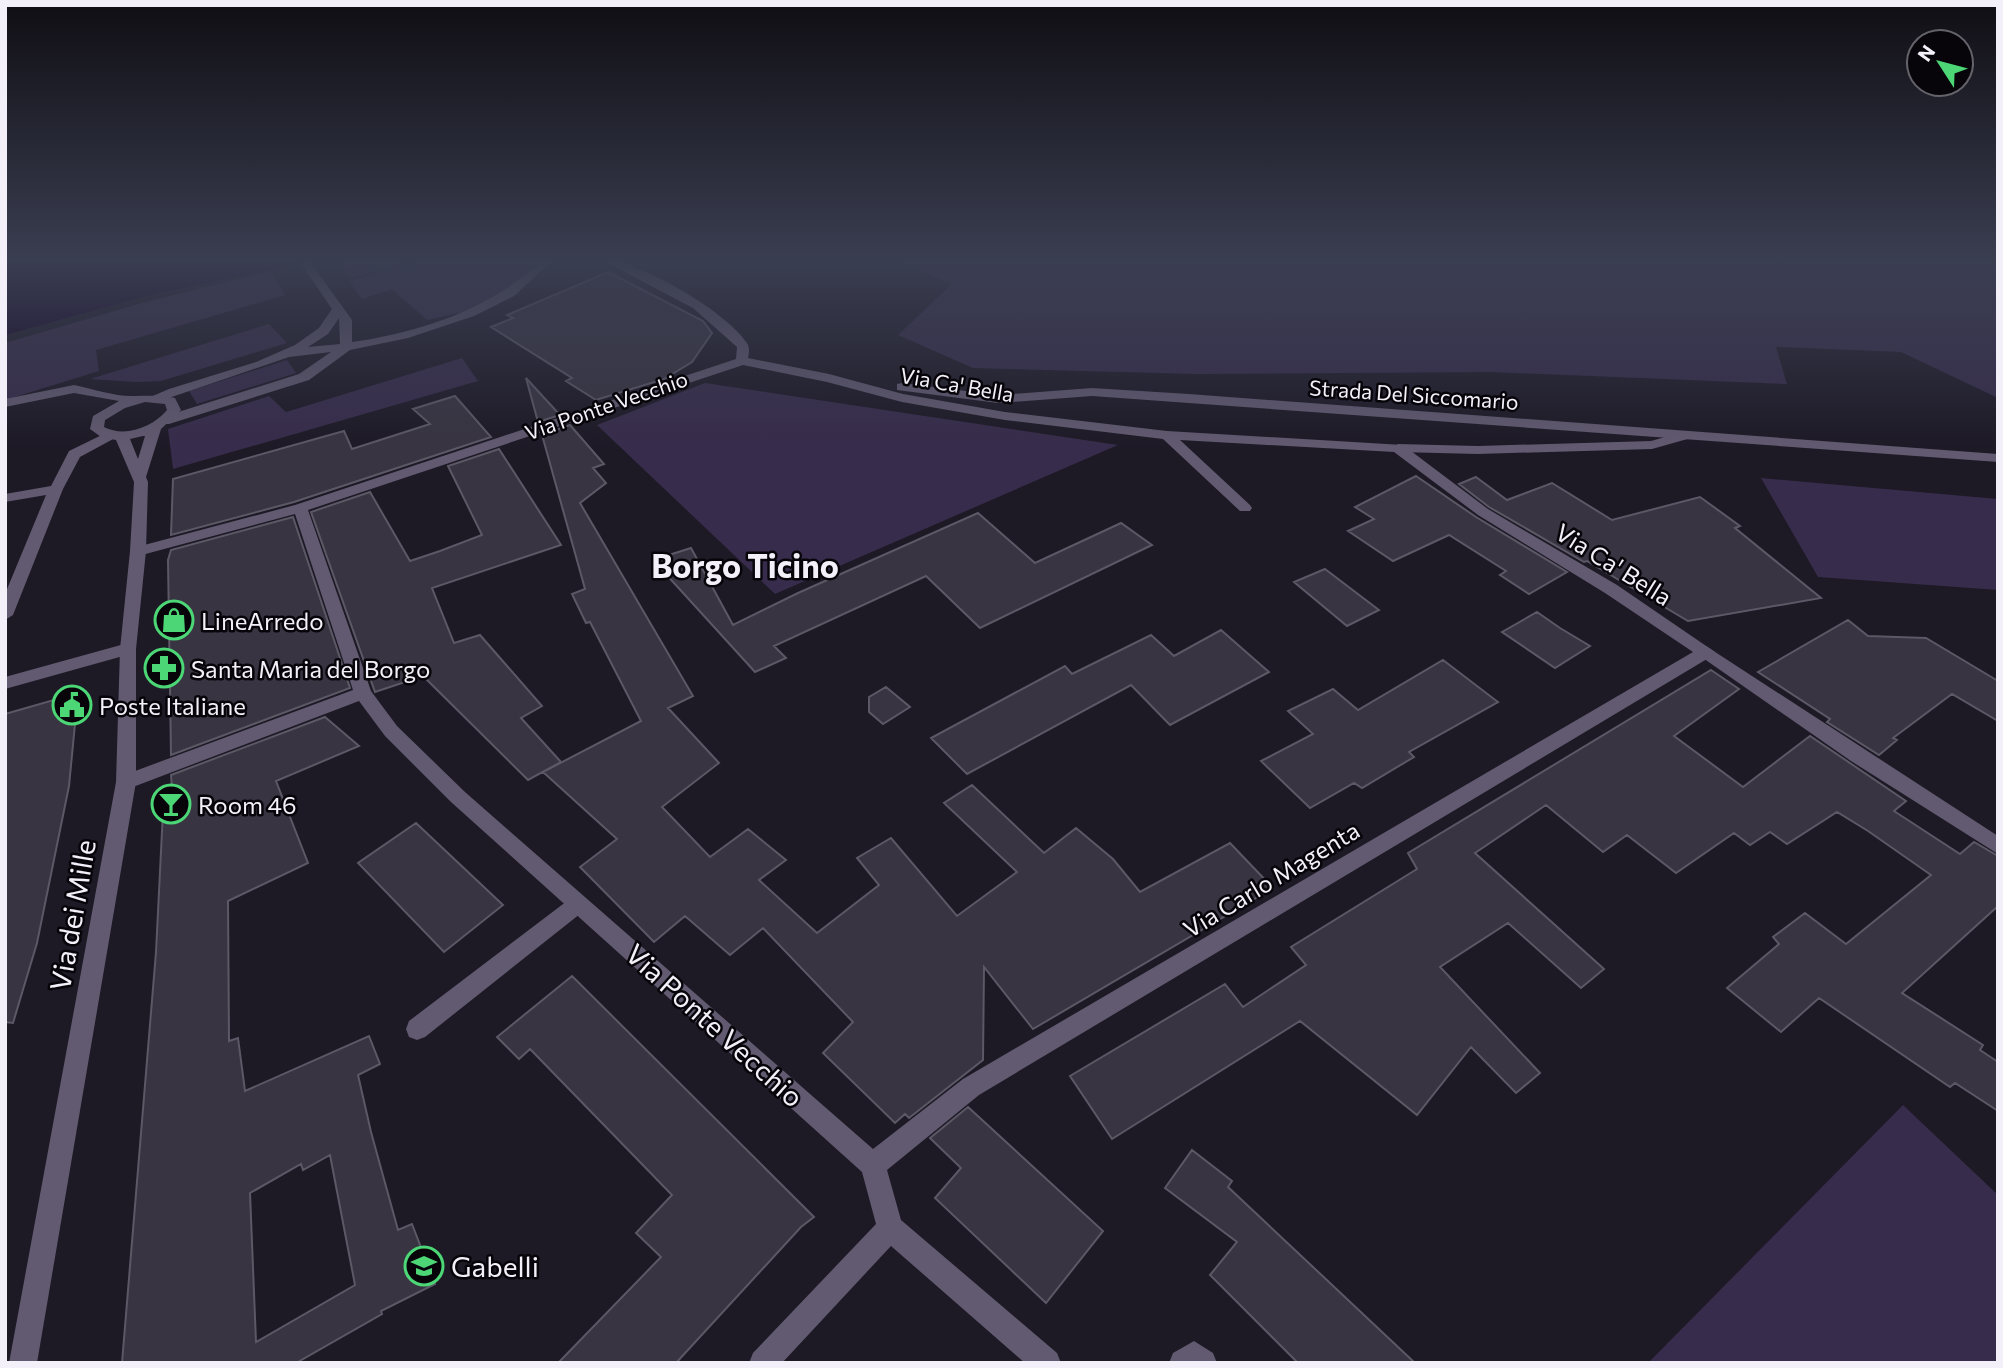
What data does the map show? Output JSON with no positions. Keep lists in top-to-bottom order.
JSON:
{
  "streets": {
    "street": [
      "Via Ca' Bella",
      "Strada Del Siccomario",
      "Via Ponte Vecchio",
      "Via Carlo Magenta",
      "Via dei Mille"
    ]
  },
  "crossings": [
    ["Via Ca' Bella", "Strada Del Siccomario"],
    ["Via Ca' Bella", "Via Ponte Vecchio"],
    ["Via Ca' Bella", "Via Carlo Magenta"],
    ["Via Ponte Vecchio", "Via Carlo Magenta"],
    ["Via Ponte Vecchio", "Via dei Mille"]
  ],
  "districts": ["Borgo Ticino"],
  "places": {
    "shop": ["LineArredo"],
    "pharmacy": ["Santa Maria del Borgo"],
    "public building": ["Poste Italiane"],
    "bar": ["Room 46"],
    "school or university": ["Gabelli"]
  },
  "north": "top left"
}
